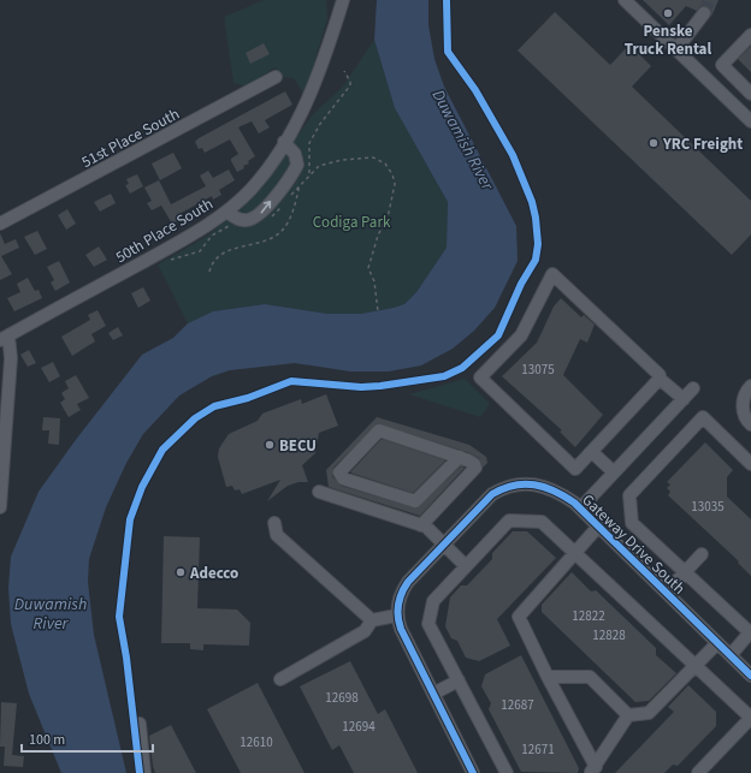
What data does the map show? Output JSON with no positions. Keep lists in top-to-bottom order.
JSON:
{
  "streets": {
    "street": ["51st Place South", "50th Place South", "Gateway Drive South"]
  },
  "water": ["Duwamish River"],
  "parks": ["Codiga Park"],
  "places": [
    "Penske Truck Rental",
    "YRC Freight",
    "BECU",
    "Adecco"
  ],
  "house_numbers": [
    "13075",
    "13035",
    "12822",
    "12828",
    "12698",
    "12687",
    "12694",
    "12610",
    "12671"
  ],
  "scale_bar": "100 m"
}
